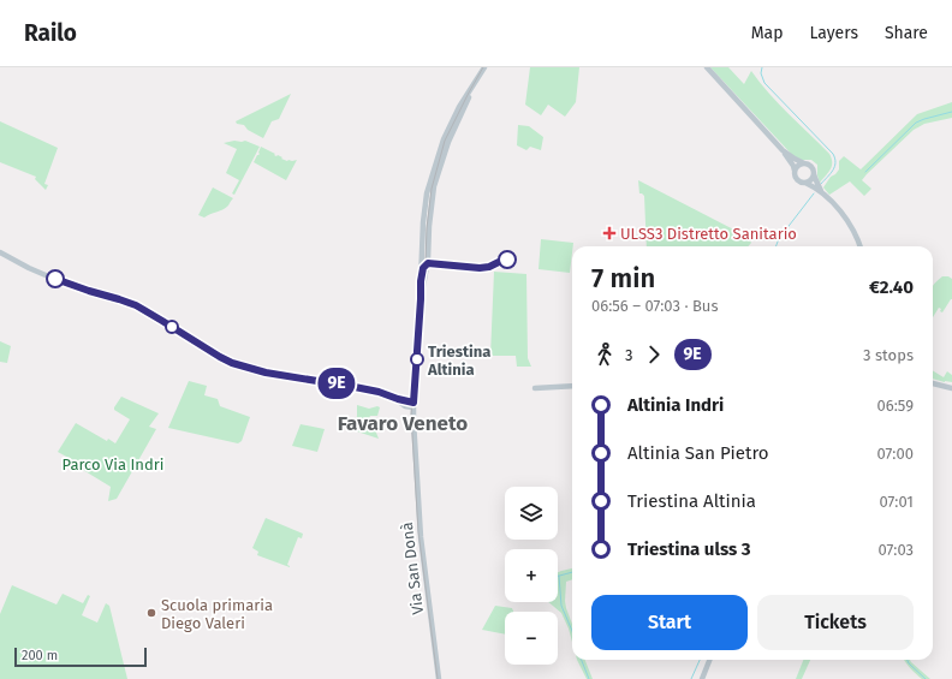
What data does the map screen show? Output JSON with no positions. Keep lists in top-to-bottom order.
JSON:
{
  "streets": {
    "street": ["Via San Donà"]
  },
  "districts": ["Favaro Veneto"],
  "parks": ["Parco Via Indri"],
  "places": {
    "health": ["ULSS3 Distretto Sanitario"],
    "other": ["Triestina Altinia", "Scuola primaria Diego Valeri"]
  },
  "lines": ["bus line 9E"],
  "scale_bar": "200 m",
  "page": {
    "header": "Railo",
    "nav": ["Map", "Layers", "Share"],
    "on_map": "9E",
    "heading": ["7 min", "06:56 – 07:03 · Bus", "€2.40"],
    "legs": ["3", "9E", "3 stops"],
    "list": [
      {
        "name": "Altinia Indri",
        "value": "06:59"
      },
      {
        "name": "Altinia San Pietro",
        "value": "07:00"
      },
      {
        "name": "Triestina Altinia",
        "value": "07:01"
      },
      {
        "name": "Triestina ulss 3",
        "value": "07:03"
      }
    ],
    "map_buttons": ["+", "−"],
    "buttons": ["Start", "Tickets"],
    "scale": "200 m"
  }
}
